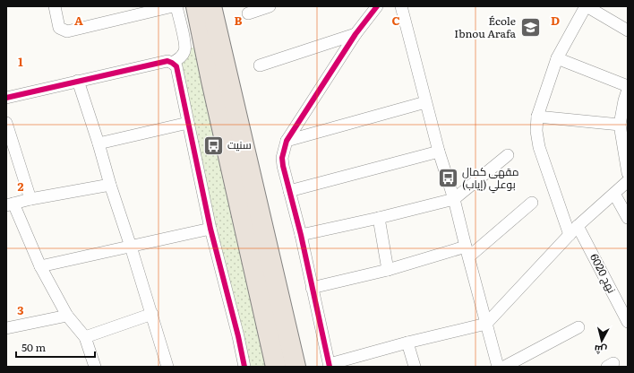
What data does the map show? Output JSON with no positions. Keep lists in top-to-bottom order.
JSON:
{
  "streets": {
    "street": ["نهج 6020"]
  },
  "places": {
    "school or university": ["École Ibnou Arafa"],
    "bus stop": ["سنيت", "مقهى كمال بوعلي (إياب)"]
  },
  "scale_bar": "50 m",
  "north": "bottom",
  "grid": {
    "columns": [
      "A",
      "B",
      "C",
      "D"
    ],
    "rows": ["1", "2", "3"]
  }
}
